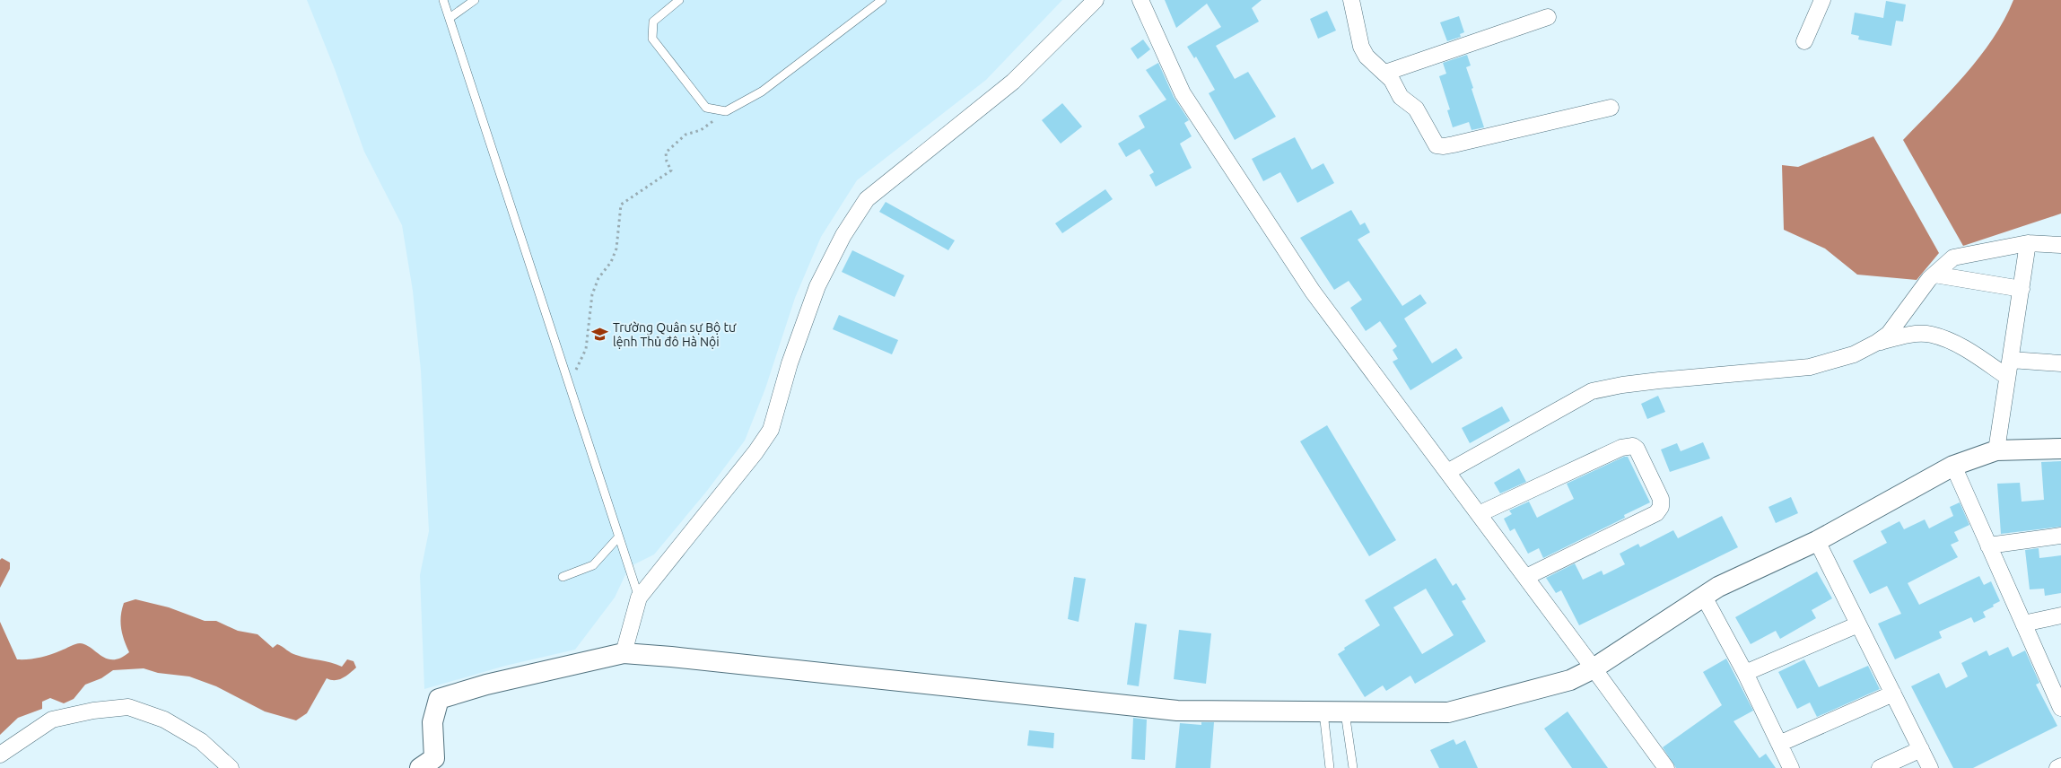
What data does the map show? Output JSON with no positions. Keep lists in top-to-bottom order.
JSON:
{
  "places": {
    "school or university": ["Trường Quân sự Bộ tư lệnh Thủ đô Hà Nội"]
  }
}
